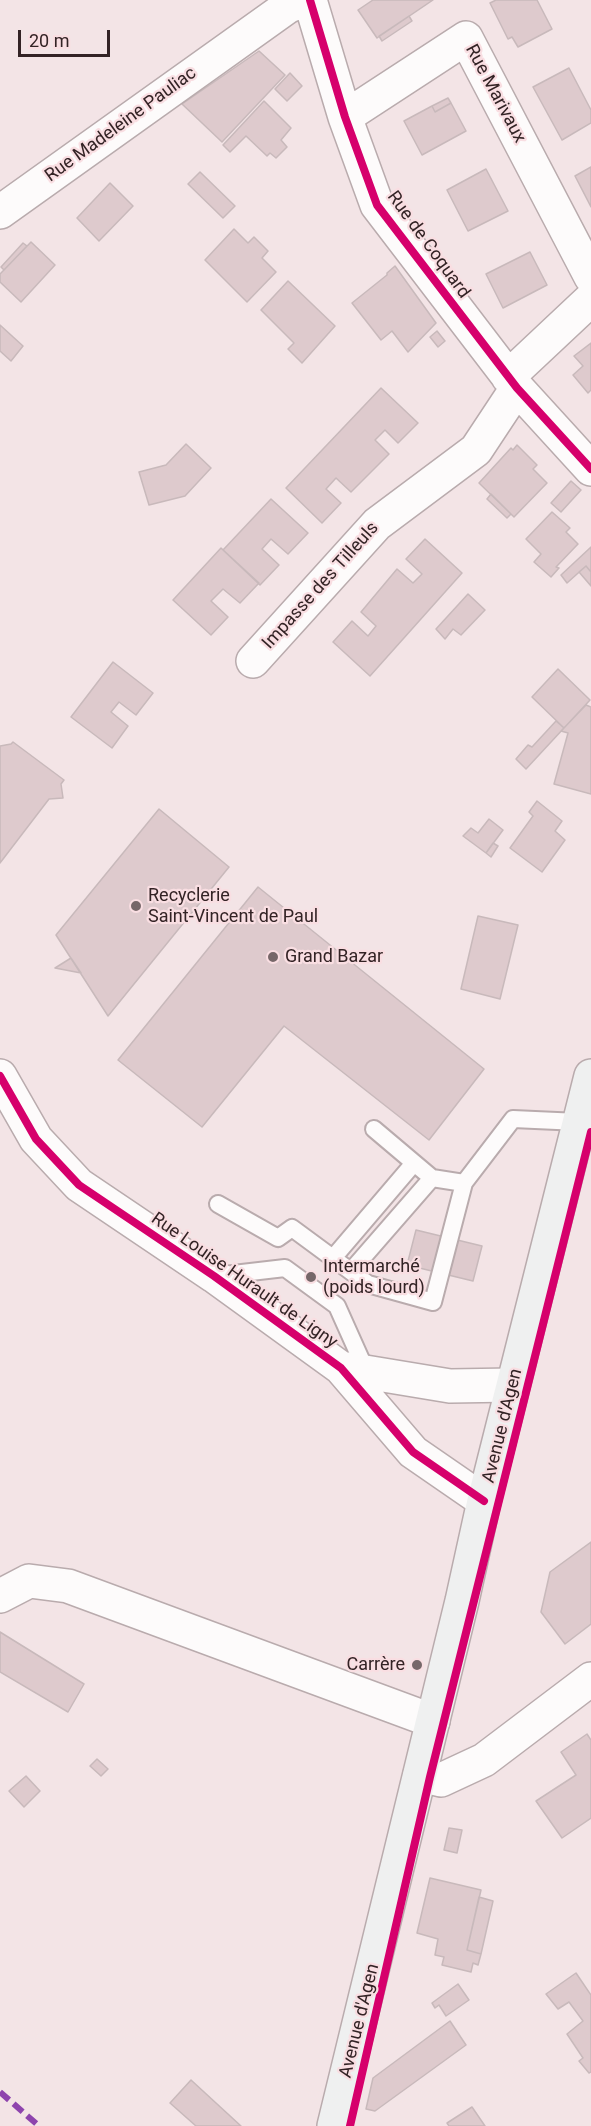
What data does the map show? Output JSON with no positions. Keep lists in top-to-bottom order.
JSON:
{
  "streets": {
    "main road": ["Avenue d'Agen"],
    "street": [
      "Rue Marivaux",
      "Rue Madeleine Pauliac",
      "Rue de Coquard",
      "Impasse des Tilleuls",
      "Rue Louise Hurault de Ligny"
    ]
  },
  "crossings": [
    ["Rue Marivaux", "Rue de Coquard"],
    ["Rue de Coquard", "Impasse des Tilleuls"],
    ["Rue Louise Hurault de Ligny", "Avenue d'Agen"]
  ],
  "places": [
    "Recyclerie Saint-Vincent de Paul",
    "Grand Bazar",
    "Intermarché (poids lourd)",
    "Carrère"
  ],
  "scale_bar": "20 m"
}
